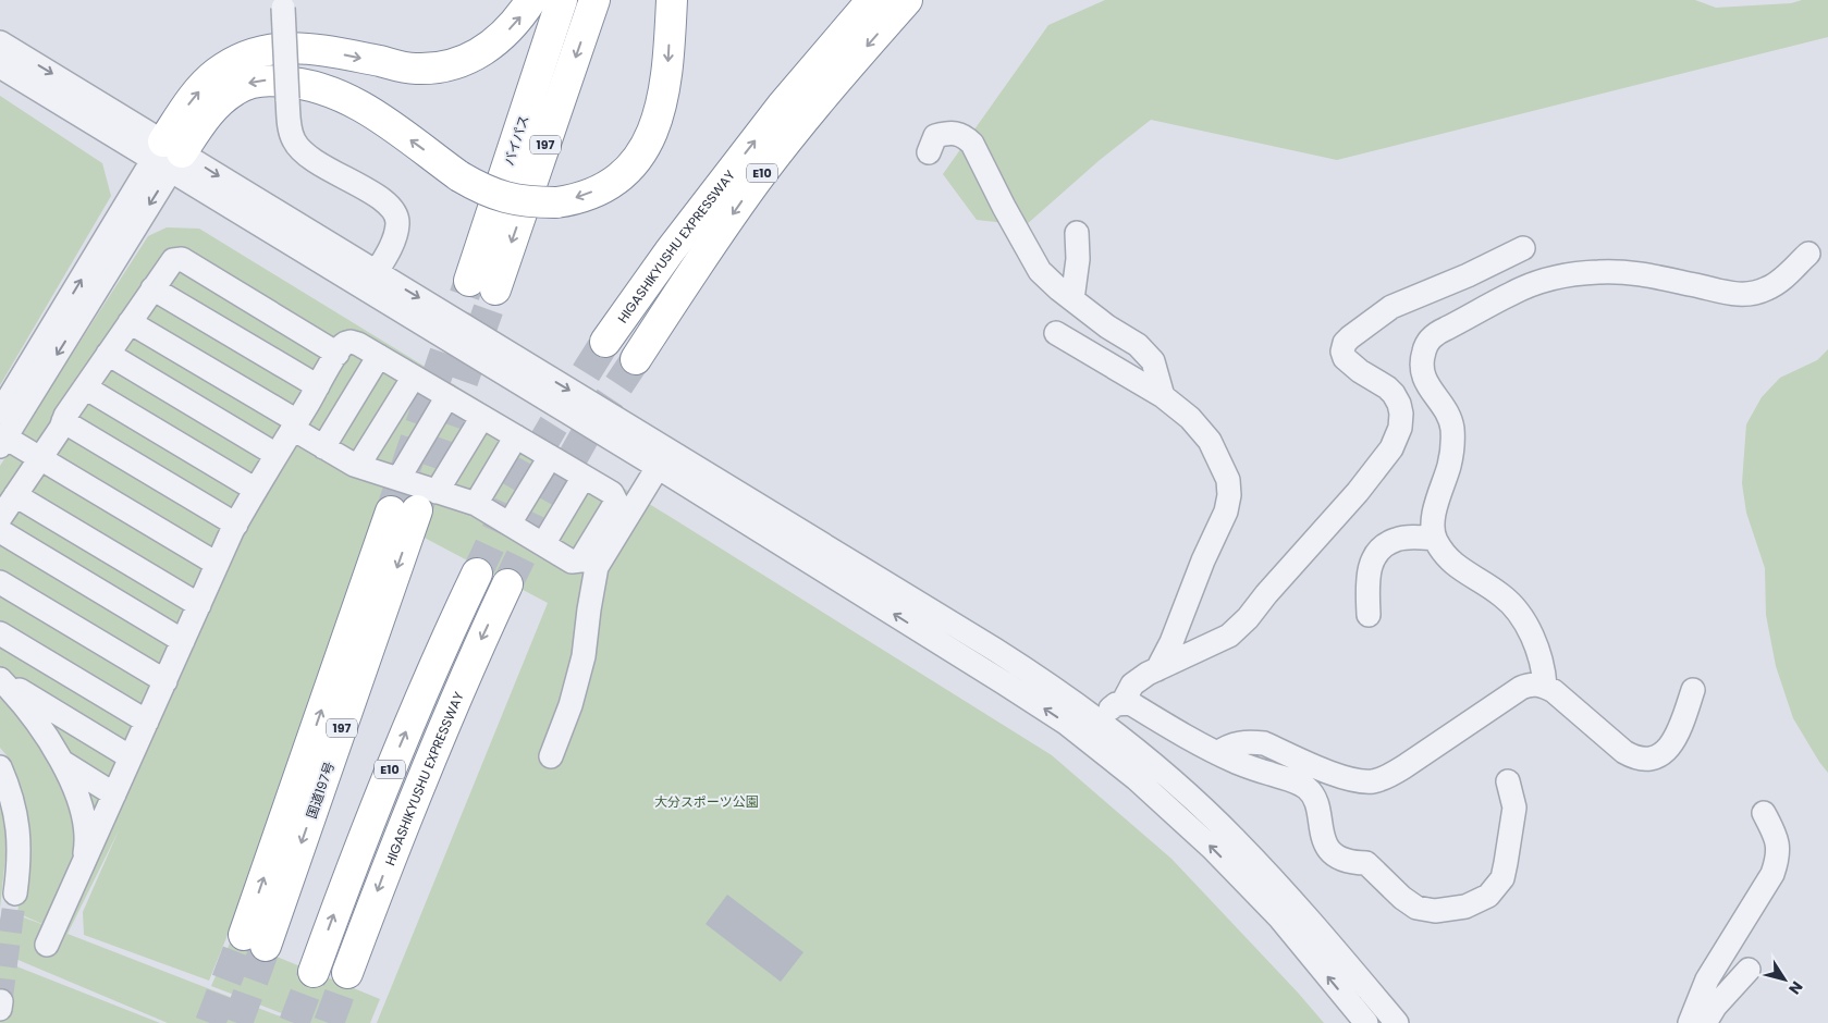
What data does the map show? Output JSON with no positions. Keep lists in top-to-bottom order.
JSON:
{
  "streets": {
    "highway": [
      "バイパス",
      "197",
      "E10",
      "HIGASHIKYUSHU EXPRESSWAY",
      "国道197号"
    ]
  },
  "parks": ["大分スポーツ公園"],
  "north": "bottom right"
}
